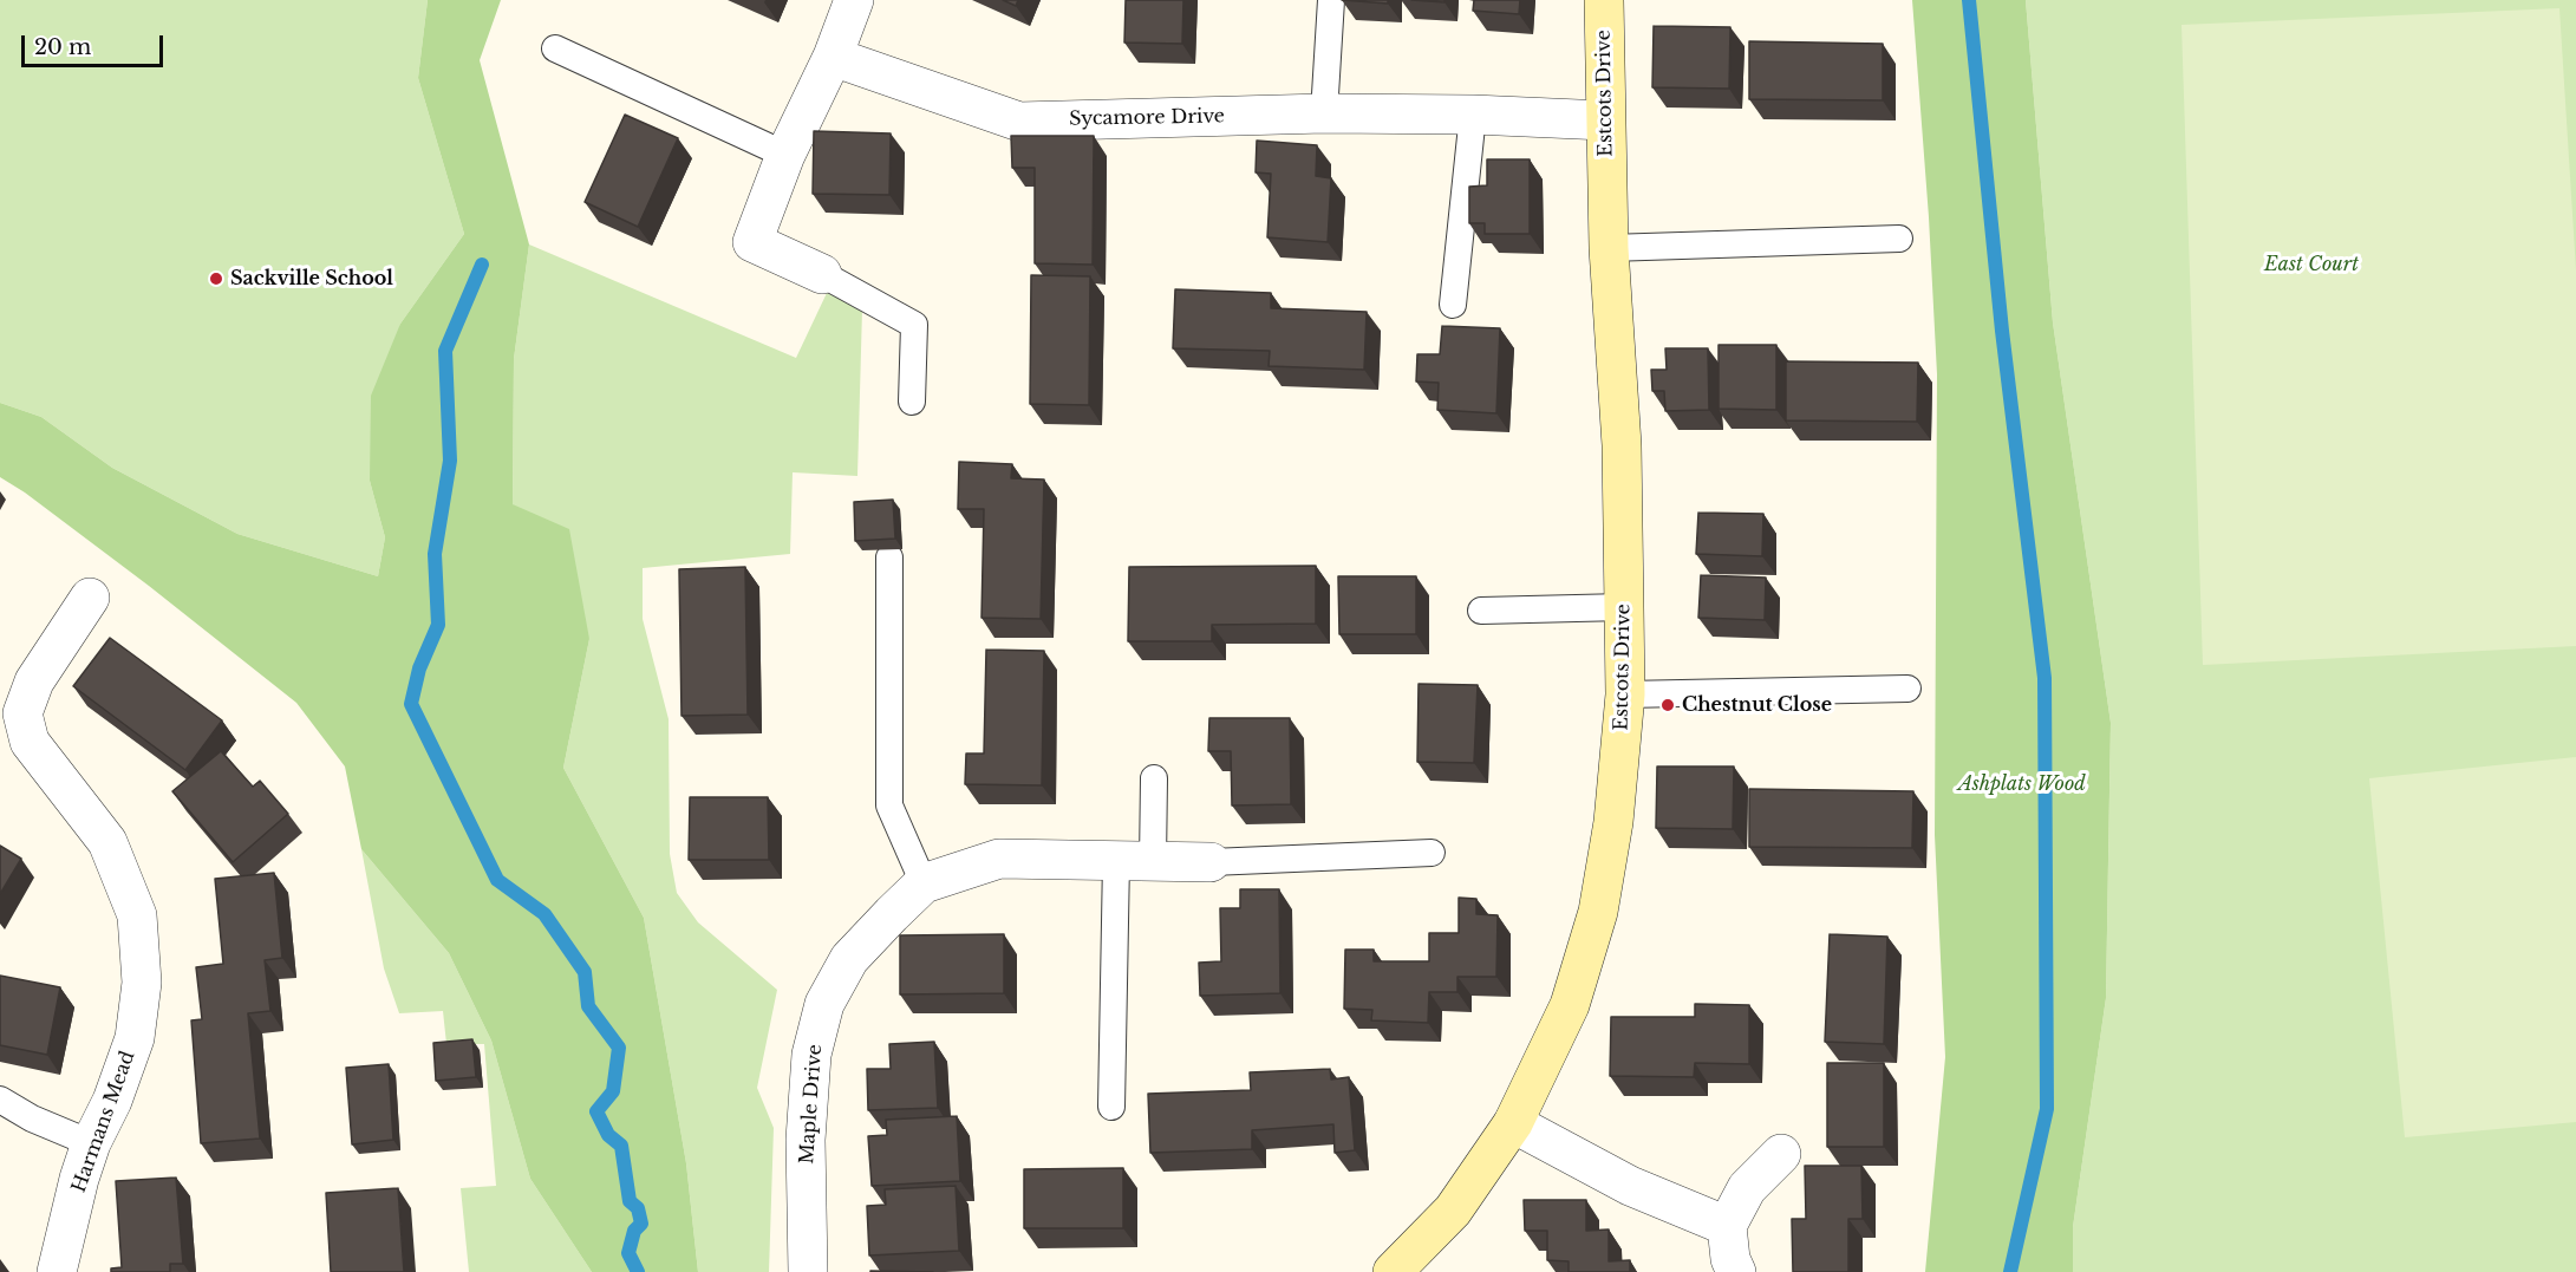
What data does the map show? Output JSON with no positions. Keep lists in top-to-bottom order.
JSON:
{
  "streets": {
    "street": [
      "Estcots Drive",
      "Sycamore Drive",
      "Maple Drive",
      "Harmans Mead"
    ]
  },
  "crossings": [
    ["Estcots Drive", "Sycamore Drive"]
  ],
  "parks": ["East Court", "Ashplats Wood"],
  "places": ["Sackville School", "Chestnut Close"],
  "scale_bar": "20 m"
}
